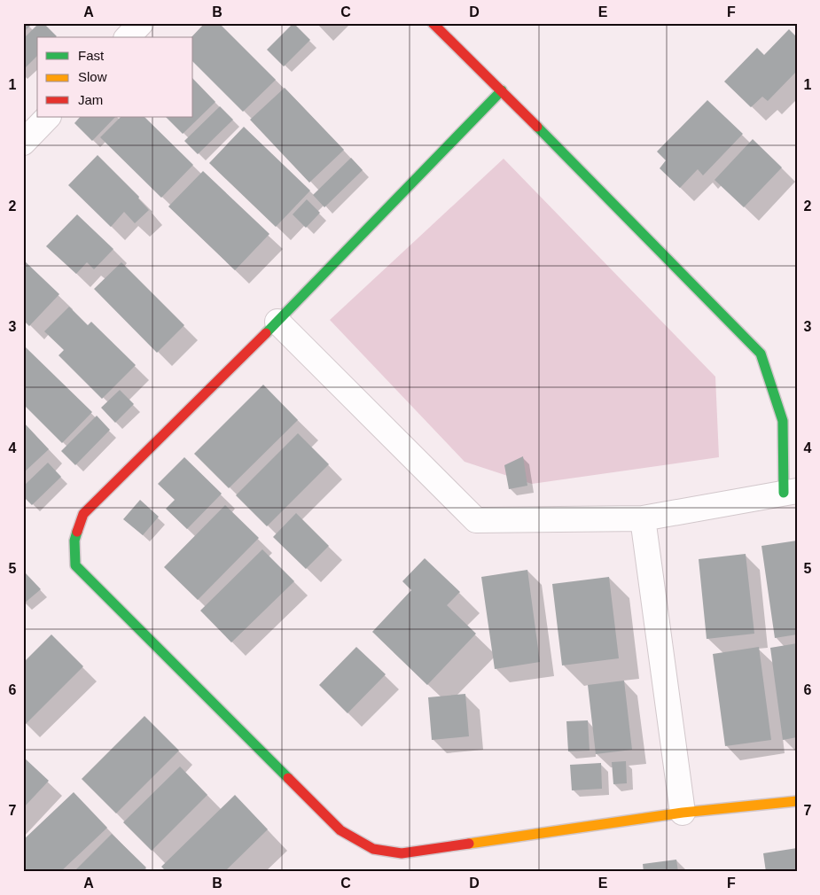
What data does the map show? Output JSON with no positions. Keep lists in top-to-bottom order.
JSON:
{
  "legend": ["Fast", "Slow", "Jam"],
  "grid": {
    "columns": [
      "A",
      "B",
      "C",
      "D",
      "E",
      "F"
    ],
    "rows": [
      "1",
      "2",
      "3",
      "4",
      "5",
      "6",
      "7"
    ]
  }
}
